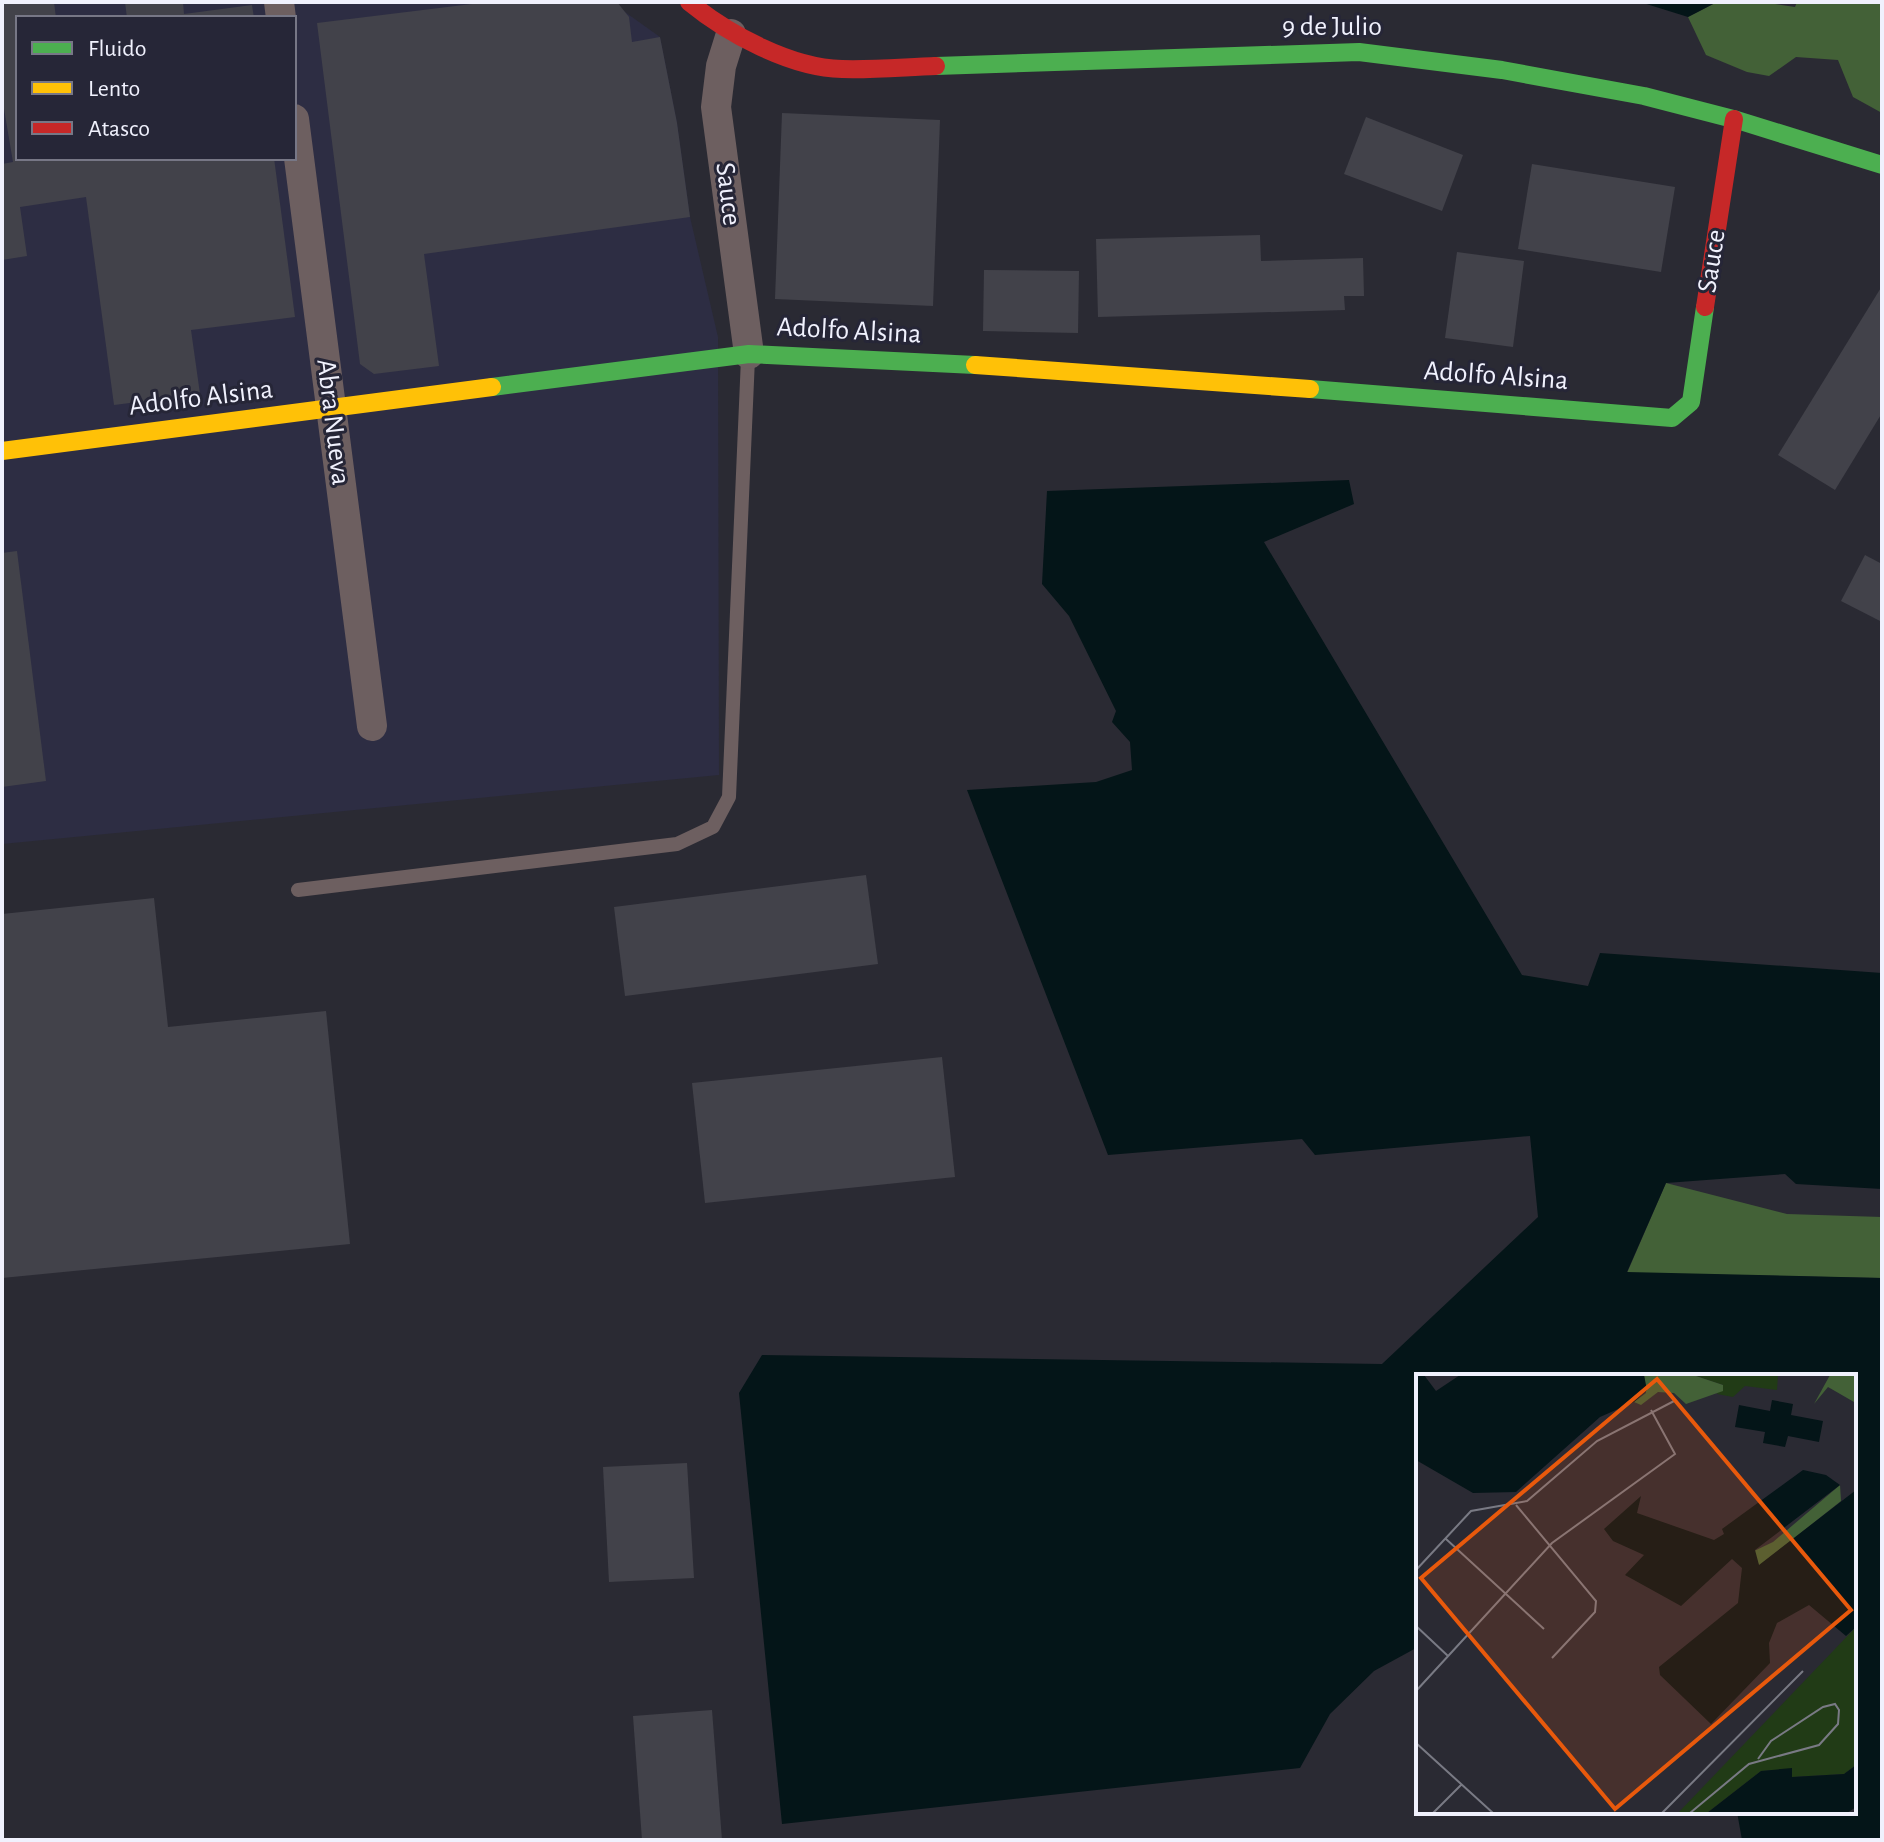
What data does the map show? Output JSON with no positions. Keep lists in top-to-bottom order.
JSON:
{
  "streets": {
    "street": [
      "9 de Julio",
      "Sauce",
      "Adolfo Alsina",
      "Abra Nueva"
    ]
  },
  "crossings": [
    ["9 de Julio", "Sauce"],
    ["Sauce", "Adolfo Alsina"],
    ["Adolfo Alsina", "Abra Nueva"]
  ],
  "legend": ["Fluido", "Lento", "Atasco"]
}
